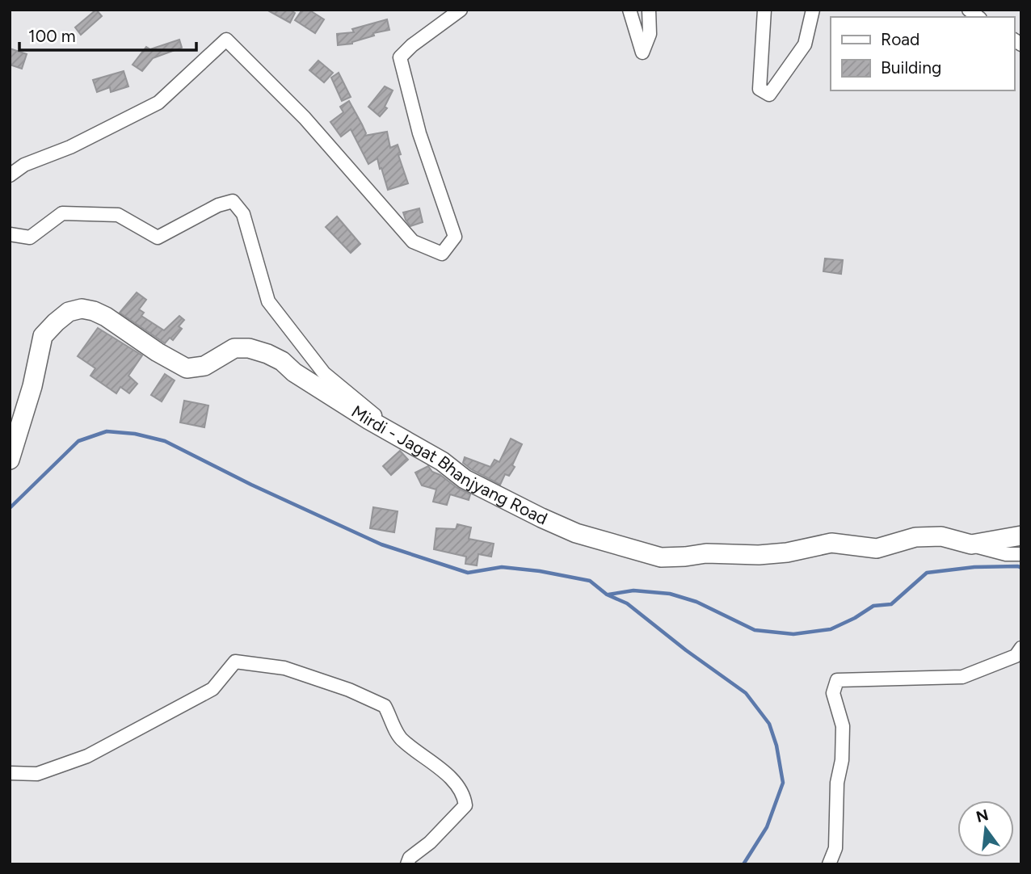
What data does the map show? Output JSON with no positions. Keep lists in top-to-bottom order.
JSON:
{
  "streets": {
    "street": ["Mirdi - Jagat Bhanjyang Road"]
  },
  "legend": ["Road", "Building"],
  "scale_bar": "100 m",
  "north": "top"
}
